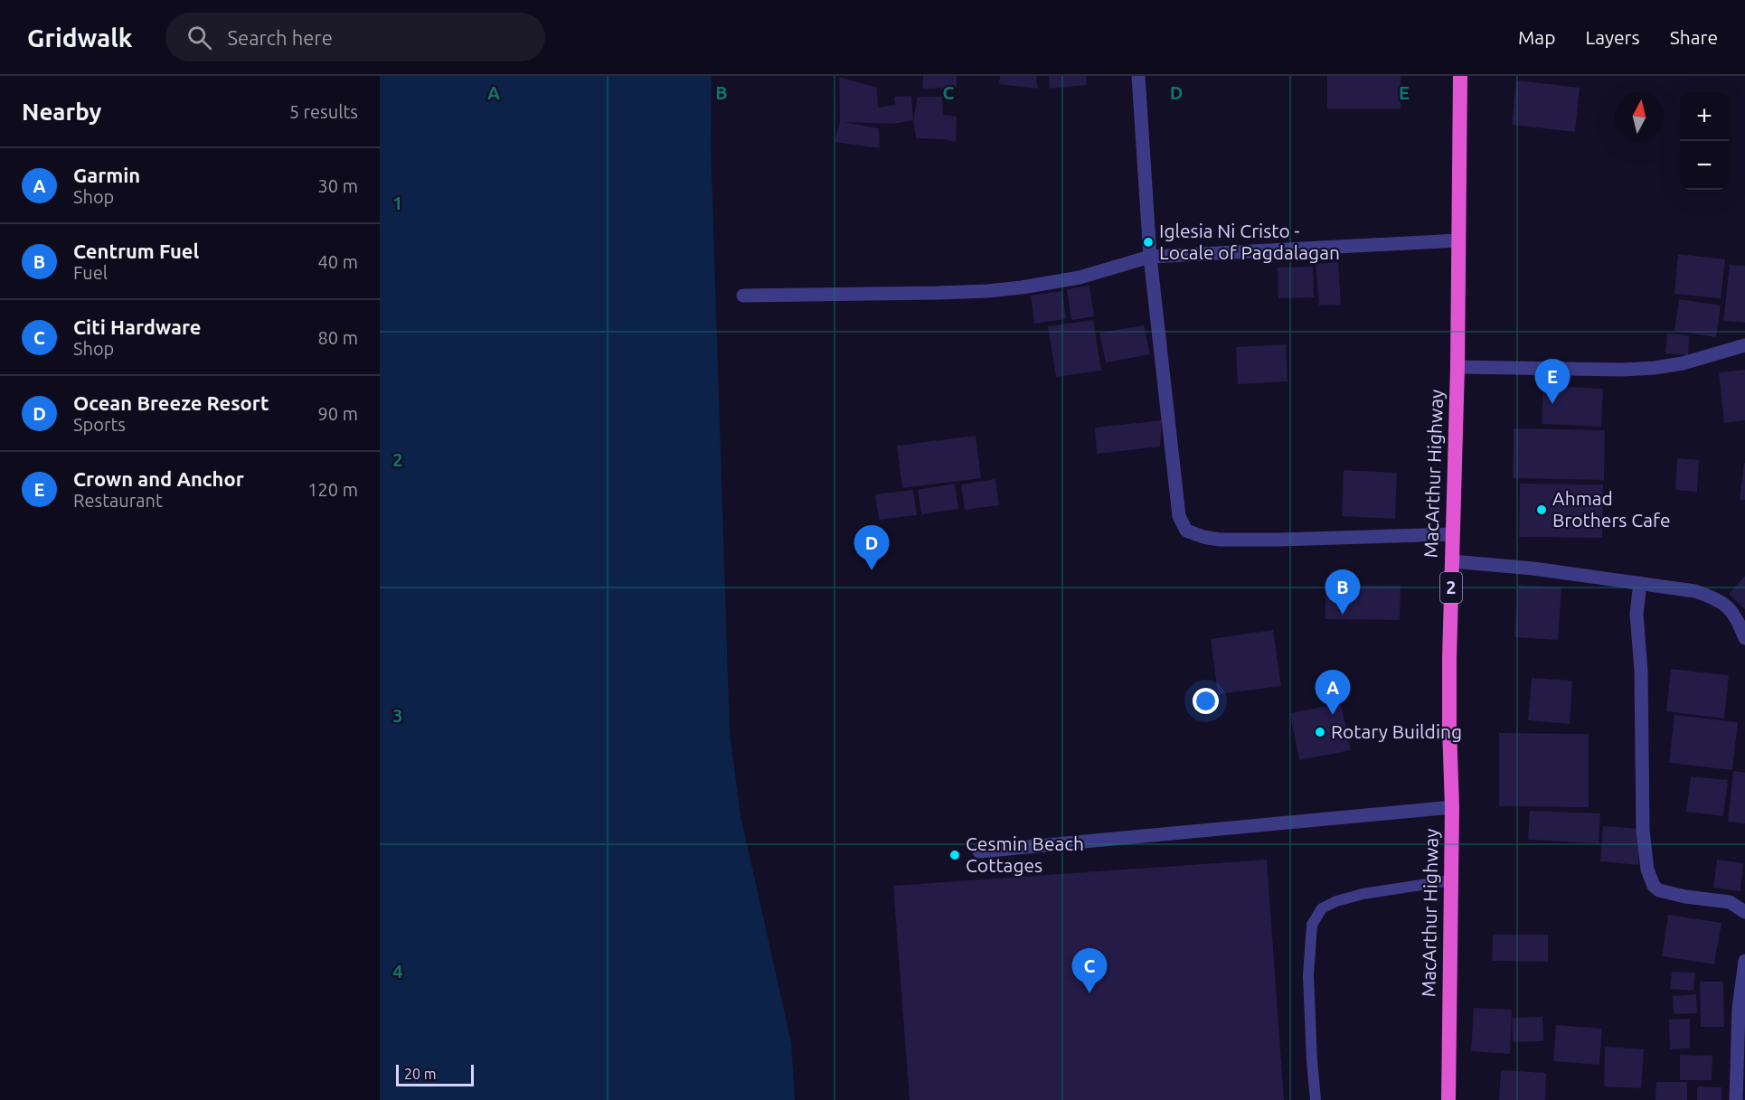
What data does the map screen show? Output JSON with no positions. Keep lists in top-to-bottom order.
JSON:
{
  "streets": {
    "highway": ["MacArthur Highway", "2"]
  },
  "places": [
    "Iglesia Ni Cristo - Locale of Pagdalagan",
    "Ahmad Brothers Cafe",
    "Rotary Building",
    "Cesmin Beach Cottages"
  ],
  "scale_bar": "20 m",
  "north": "top",
  "page": {
    "header": "Gridwalk",
    "search": "Search here",
    "nav": ["Map", "Layers", "Share"],
    "heading": ["Nearby", "5 results"],
    "map_buttons": ["+", "−"],
    "list": [
      {
        "mark": "A",
        "name": "Garmin",
        "note": "Shop",
        "value": "30 m"
      },
      {
        "mark": "B",
        "name": "Centrum Fuel",
        "note": "Fuel",
        "value": "40 m"
      },
      {
        "mark": "C",
        "name": "Citi Hardware",
        "note": "Shop",
        "value": "80 m"
      },
      {
        "mark": "D",
        "name": "Ocean Breeze Resort",
        "note": "Sports",
        "value": "90 m"
      },
      {
        "mark": "E",
        "name": "Crown and Anchor",
        "note": "Restaurant",
        "value": "120 m"
      }
    ],
    "pins": [
      "E",
      "D",
      "B",
      "A",
      "C"
    ],
    "scale": "20 m"
  },
  "grid": {
    "columns": [
      "A",
      "B",
      "C",
      "D",
      "E"
    ],
    "rows": [
      "1",
      "2",
      "3",
      "4"
    ]
  }
}
